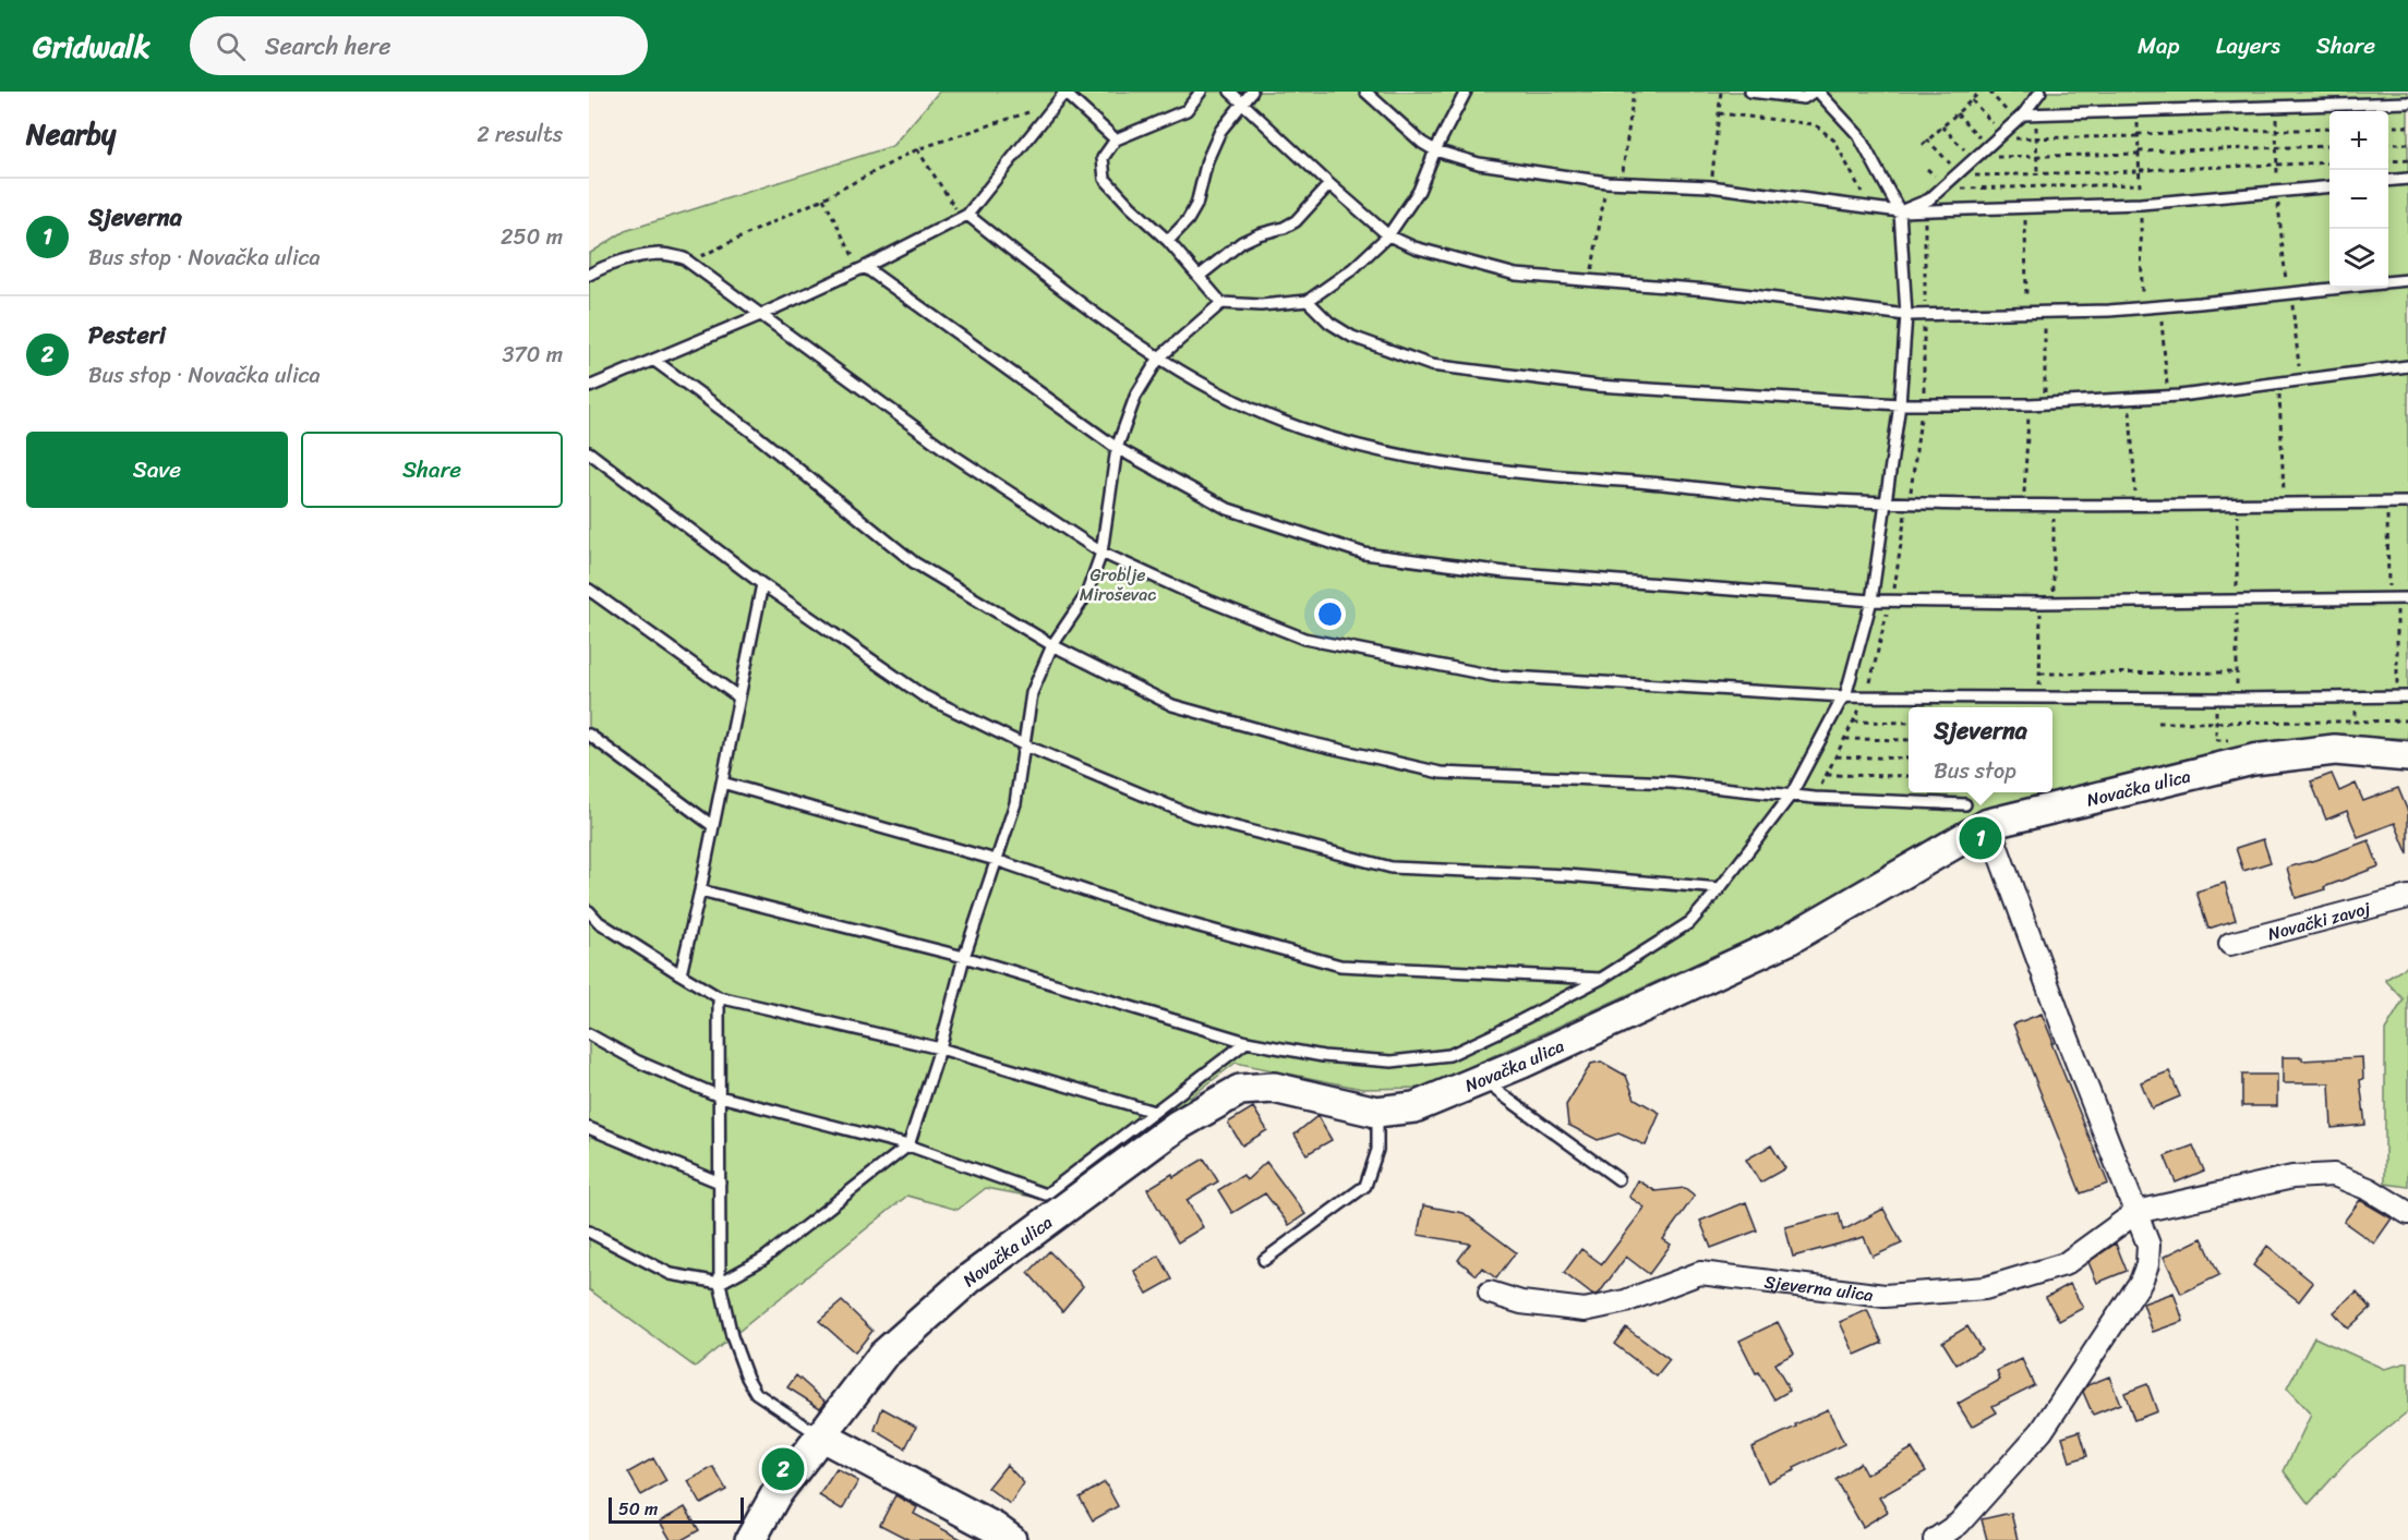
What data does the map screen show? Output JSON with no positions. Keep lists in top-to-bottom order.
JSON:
{
  "streets": {
    "street": ["Novačka ulica", "Novački zavoj", "Sjeverna ulica"]
  },
  "parks": ["Groblje Miroševac"],
  "scale_bar": "50 m",
  "page": {
    "header": "Gridwalk",
    "search": "Search here",
    "nav": ["Map", "Layers", "Share"],
    "heading": ["Nearby", "2 results"],
    "map_buttons": ["+", "−"],
    "list": [
      {
        "mark": "1",
        "name": "Sjeverna",
        "note": "Bus stop · Novačka ulica",
        "value": "250 m"
      },
      {
        "mark": "2",
        "name": "Pesteri",
        "note": "Bus stop · Novačka ulica",
        "value": "370 m"
      }
    ],
    "buttons": ["Save", "Share"],
    "popup": ["Sjeverna", "Bus stop"],
    "pins": ["1", "2"],
    "scale": "50 m"
  }
}
